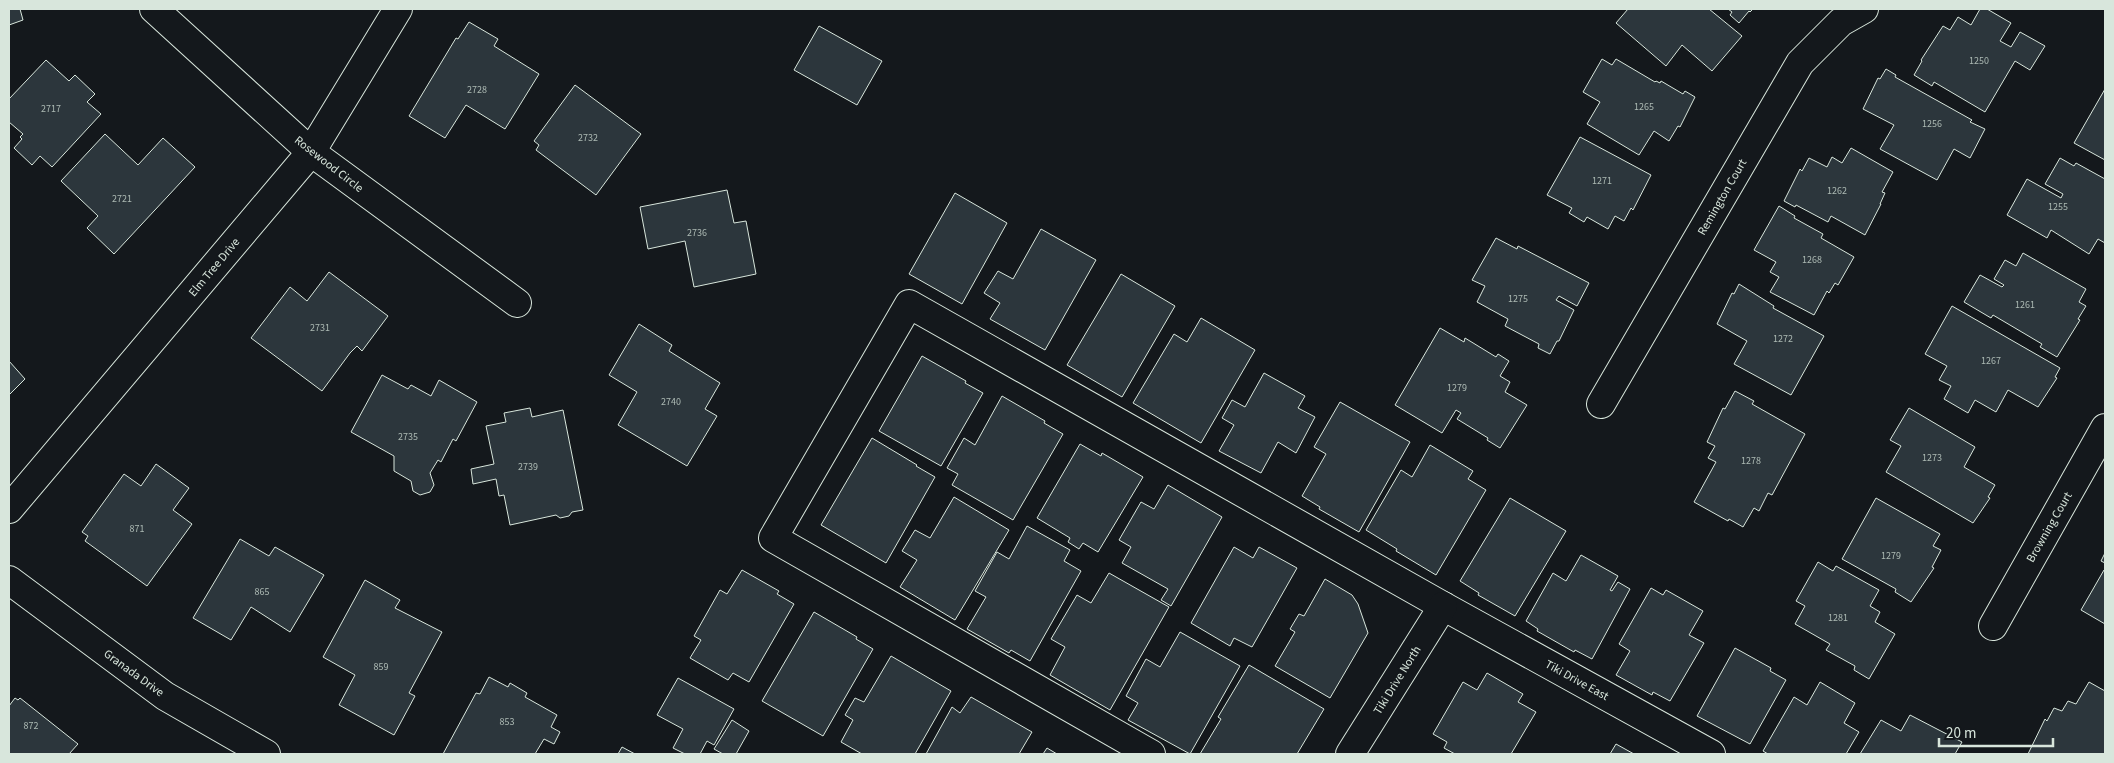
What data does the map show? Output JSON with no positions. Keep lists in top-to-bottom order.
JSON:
{
  "streets": {
    "street": [
      "Rosewood Circle",
      "Remington Court",
      "Elm Tree Drive",
      "Browning Court",
      "Granada Drive",
      "Tiki Drive North",
      "Tiki Drive East"
    ]
  },
  "crossings": [
    ["Rosewood Circle", "Elm Tree Drive"],
    ["Tiki Drive North", "Tiki Drive East"]
  ],
  "house_numbers": [
    "1250",
    "2728",
    "1265",
    "2717",
    "1256",
    "2732",
    "1271",
    "1262",
    "2721",
    "1255",
    "2736",
    "1268",
    "1275",
    "1261",
    "2731",
    "1272",
    "1267",
    "1279",
    "2740",
    "2735",
    "1273",
    "1278",
    "2739",
    "871",
    "1279",
    "865",
    "1281",
    "859",
    "853",
    "872"
  ],
  "scale_bar": "20 m"
}
